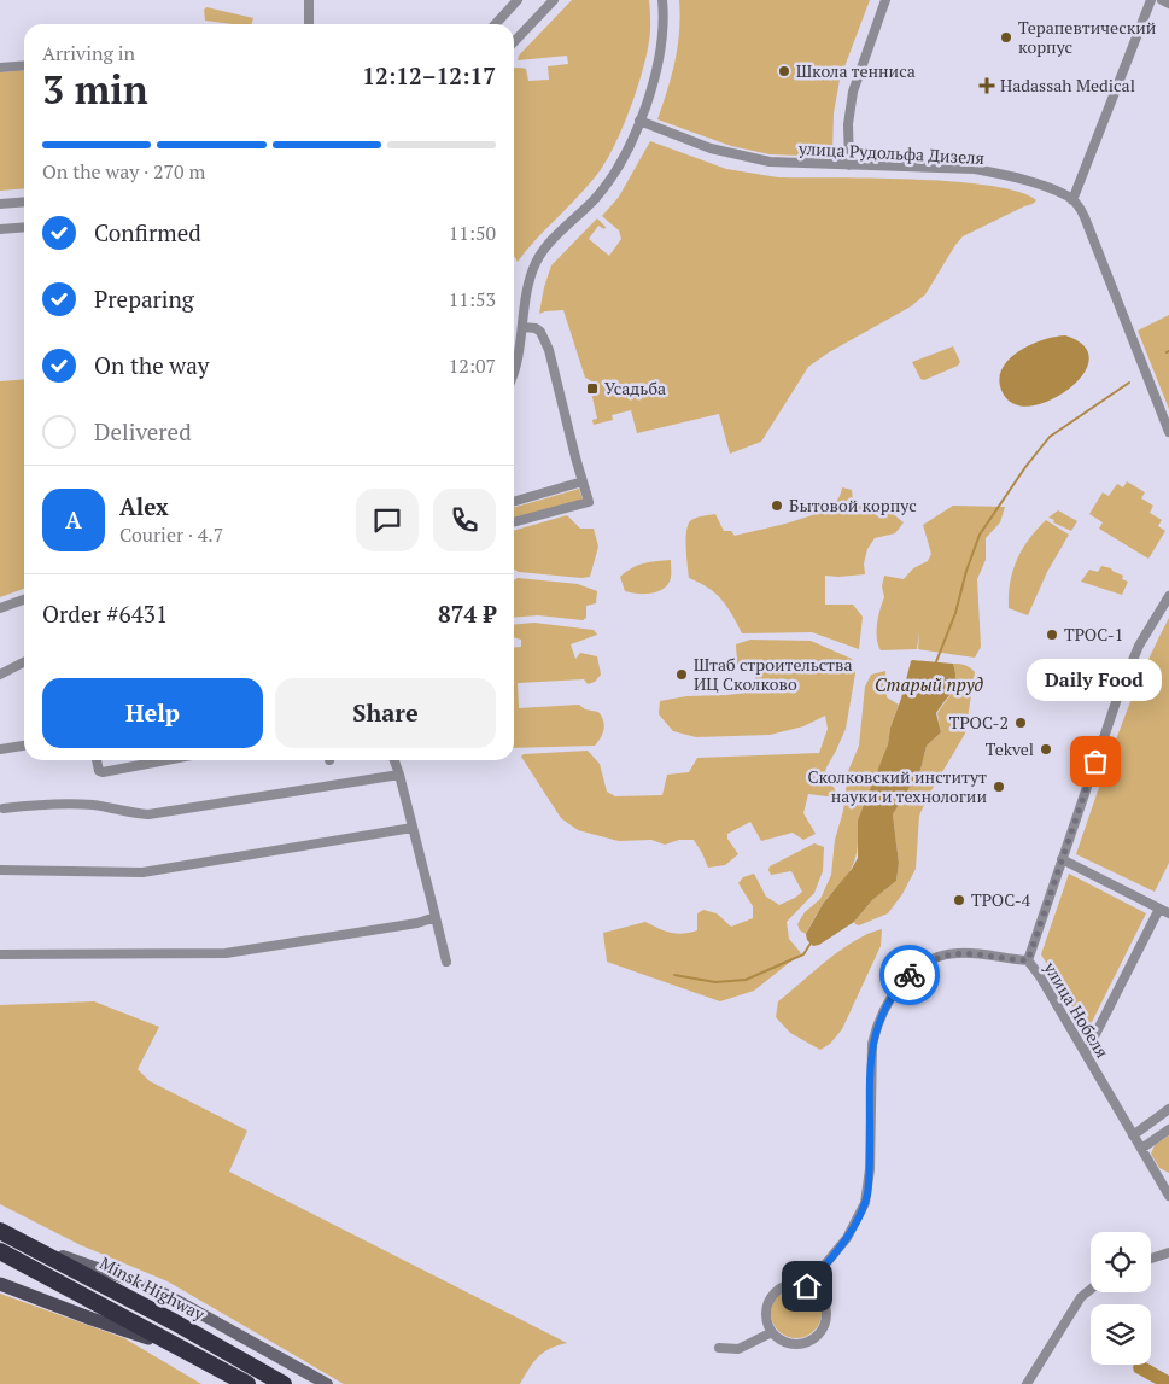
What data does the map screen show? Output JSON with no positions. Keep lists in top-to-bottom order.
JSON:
{
  "streets": {
    "highway": ["Minsk Highway"],
    "street": ["улица Рудольфа Дизеля", "улица Нобеля"]
  },
  "water": ["Старый пруд"],
  "places": {
    "other": [
      "Терапевтический корпус",
      "Школа тенниса",
      "Бытовой корпус",
      "TPOC-1",
      "Штаб строительства ИЦ Сколково",
      "TPOC-2",
      "Tekvel",
      "Daily Food",
      "Сколковский институт науки и технологии",
      "TPOC-4"
    ],
    "health": ["Hadassah Medical"],
    "transit": ["Усадьба"]
  },
  "page": {
    "heading": ["3 min", "Arriving in", "12:12–12:17"],
    "panel": [
      "Alex",
      "Courier · 4.7",
      "Order #6431",
      "874 ₽"
    ],
    "bar": "On the way · 270 m",
    "list": [
      ["Confirmed", "11:50"],
      ["Preparing", "11:53"],
      ["On the way", "12:07"],
      "Delivered"
    ],
    "round": "A",
    "bubble": "Daily Food",
    "buttons": ["Help", "Share"]
  }
}
